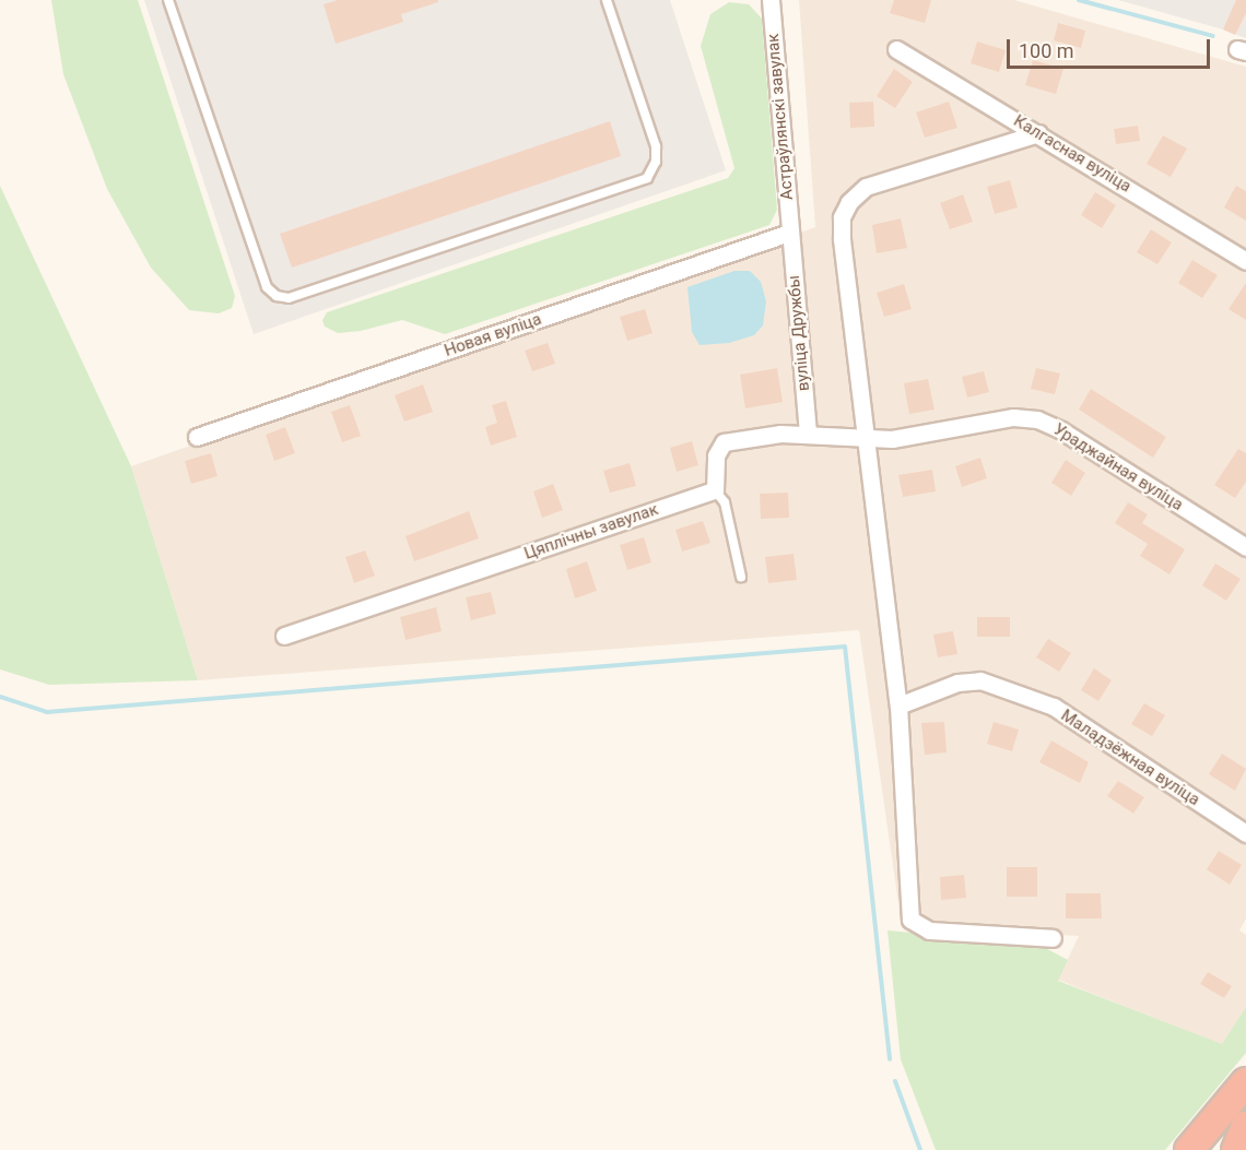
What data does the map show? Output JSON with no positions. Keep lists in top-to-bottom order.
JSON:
{
  "streets": {
    "street": [
      "Астраўлянскі завулак",
      "Калгасная вуліца",
      "вуліца Дружбы",
      "Новая вуліца",
      "Ураджайная вуліца",
      "Цяплічны завулак",
      "Маладзёжная вуліца"
    ]
  },
  "crossings": [
    ["Астраўлянскі завулак", "вуліца Дружбы"],
    ["Астраўлянскі завулак", "Новая вуліца"],
    ["вуліца Дружбы", "Новая вуліца"]
  ],
  "scale_bar": "100 m"
}
